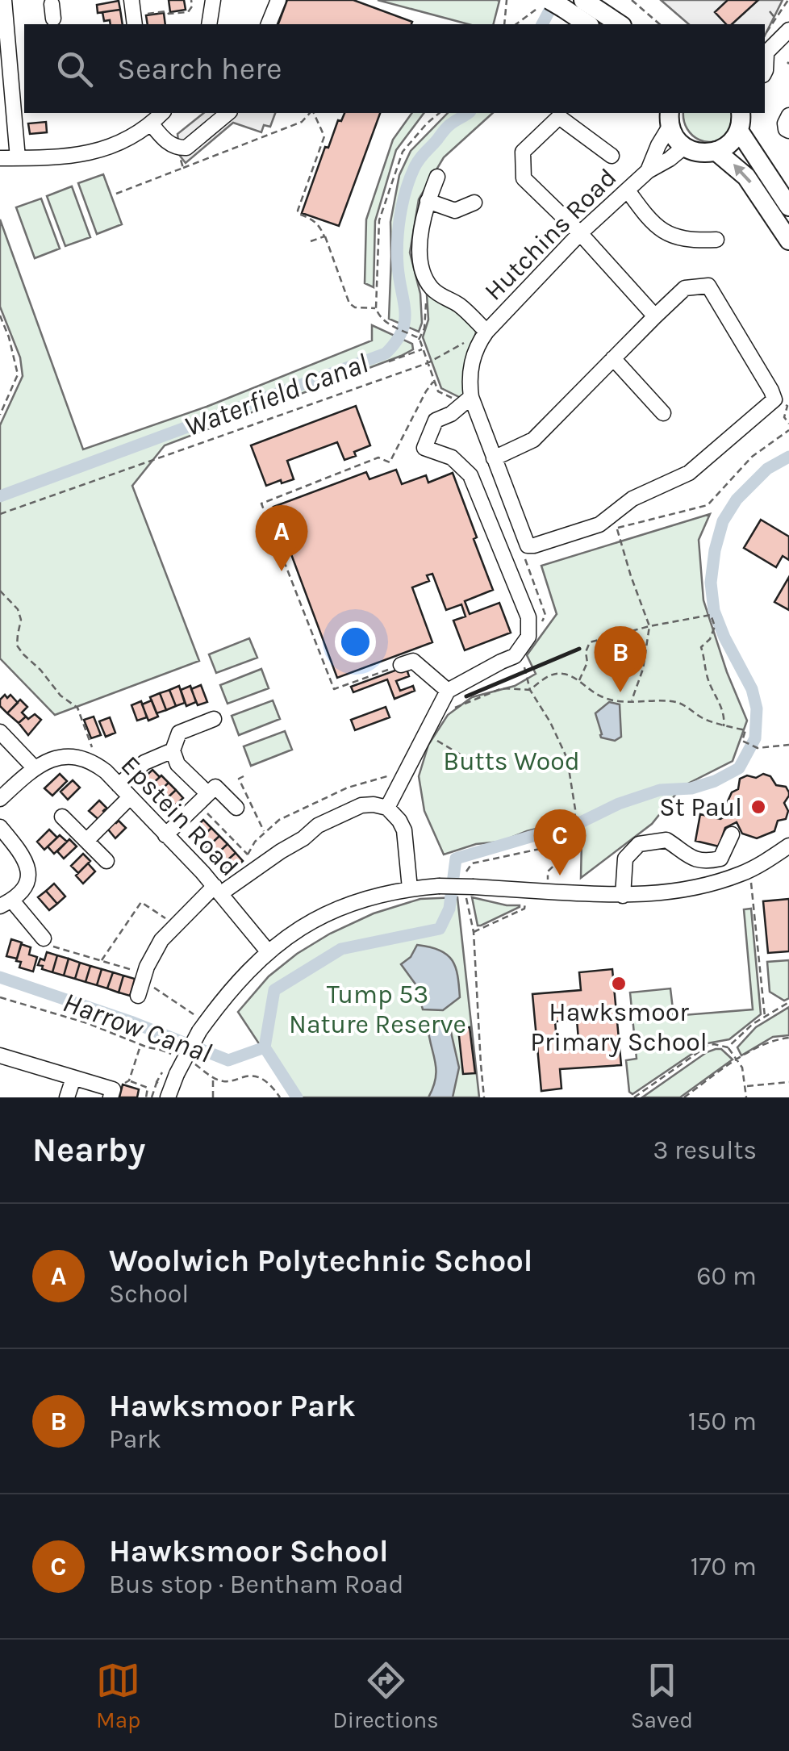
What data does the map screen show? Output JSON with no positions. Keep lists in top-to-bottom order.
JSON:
{
  "streets": {
    "street": ["Hutchins Road", "Epstein Road"]
  },
  "water": ["Waterfield Canal", "Harrow Canal"],
  "parks": ["Butts Wood", "Tump 53 Nature Reserve"],
  "places": ["St Paul", "Hawksmoor Primary School"],
  "page": {
    "search": "Search here",
    "pins": ["A", "B", "C"],
    "heading": ["Nearby", "3 results"],
    "list": [
      {
        "mark": "A",
        "name": "Woolwich Polytechnic School",
        "note": "School",
        "value": "60 m"
      },
      {
        "mark": "B",
        "name": "Hawksmoor Park",
        "note": "Park",
        "value": "150 m"
      },
      {
        "mark": "C",
        "name": "Hawksmoor School",
        "note": "Bus stop · Bentham Road",
        "value": "170 m"
      }
    ],
    "nav": ["Map", "Directions", "Saved"]
  }
}
